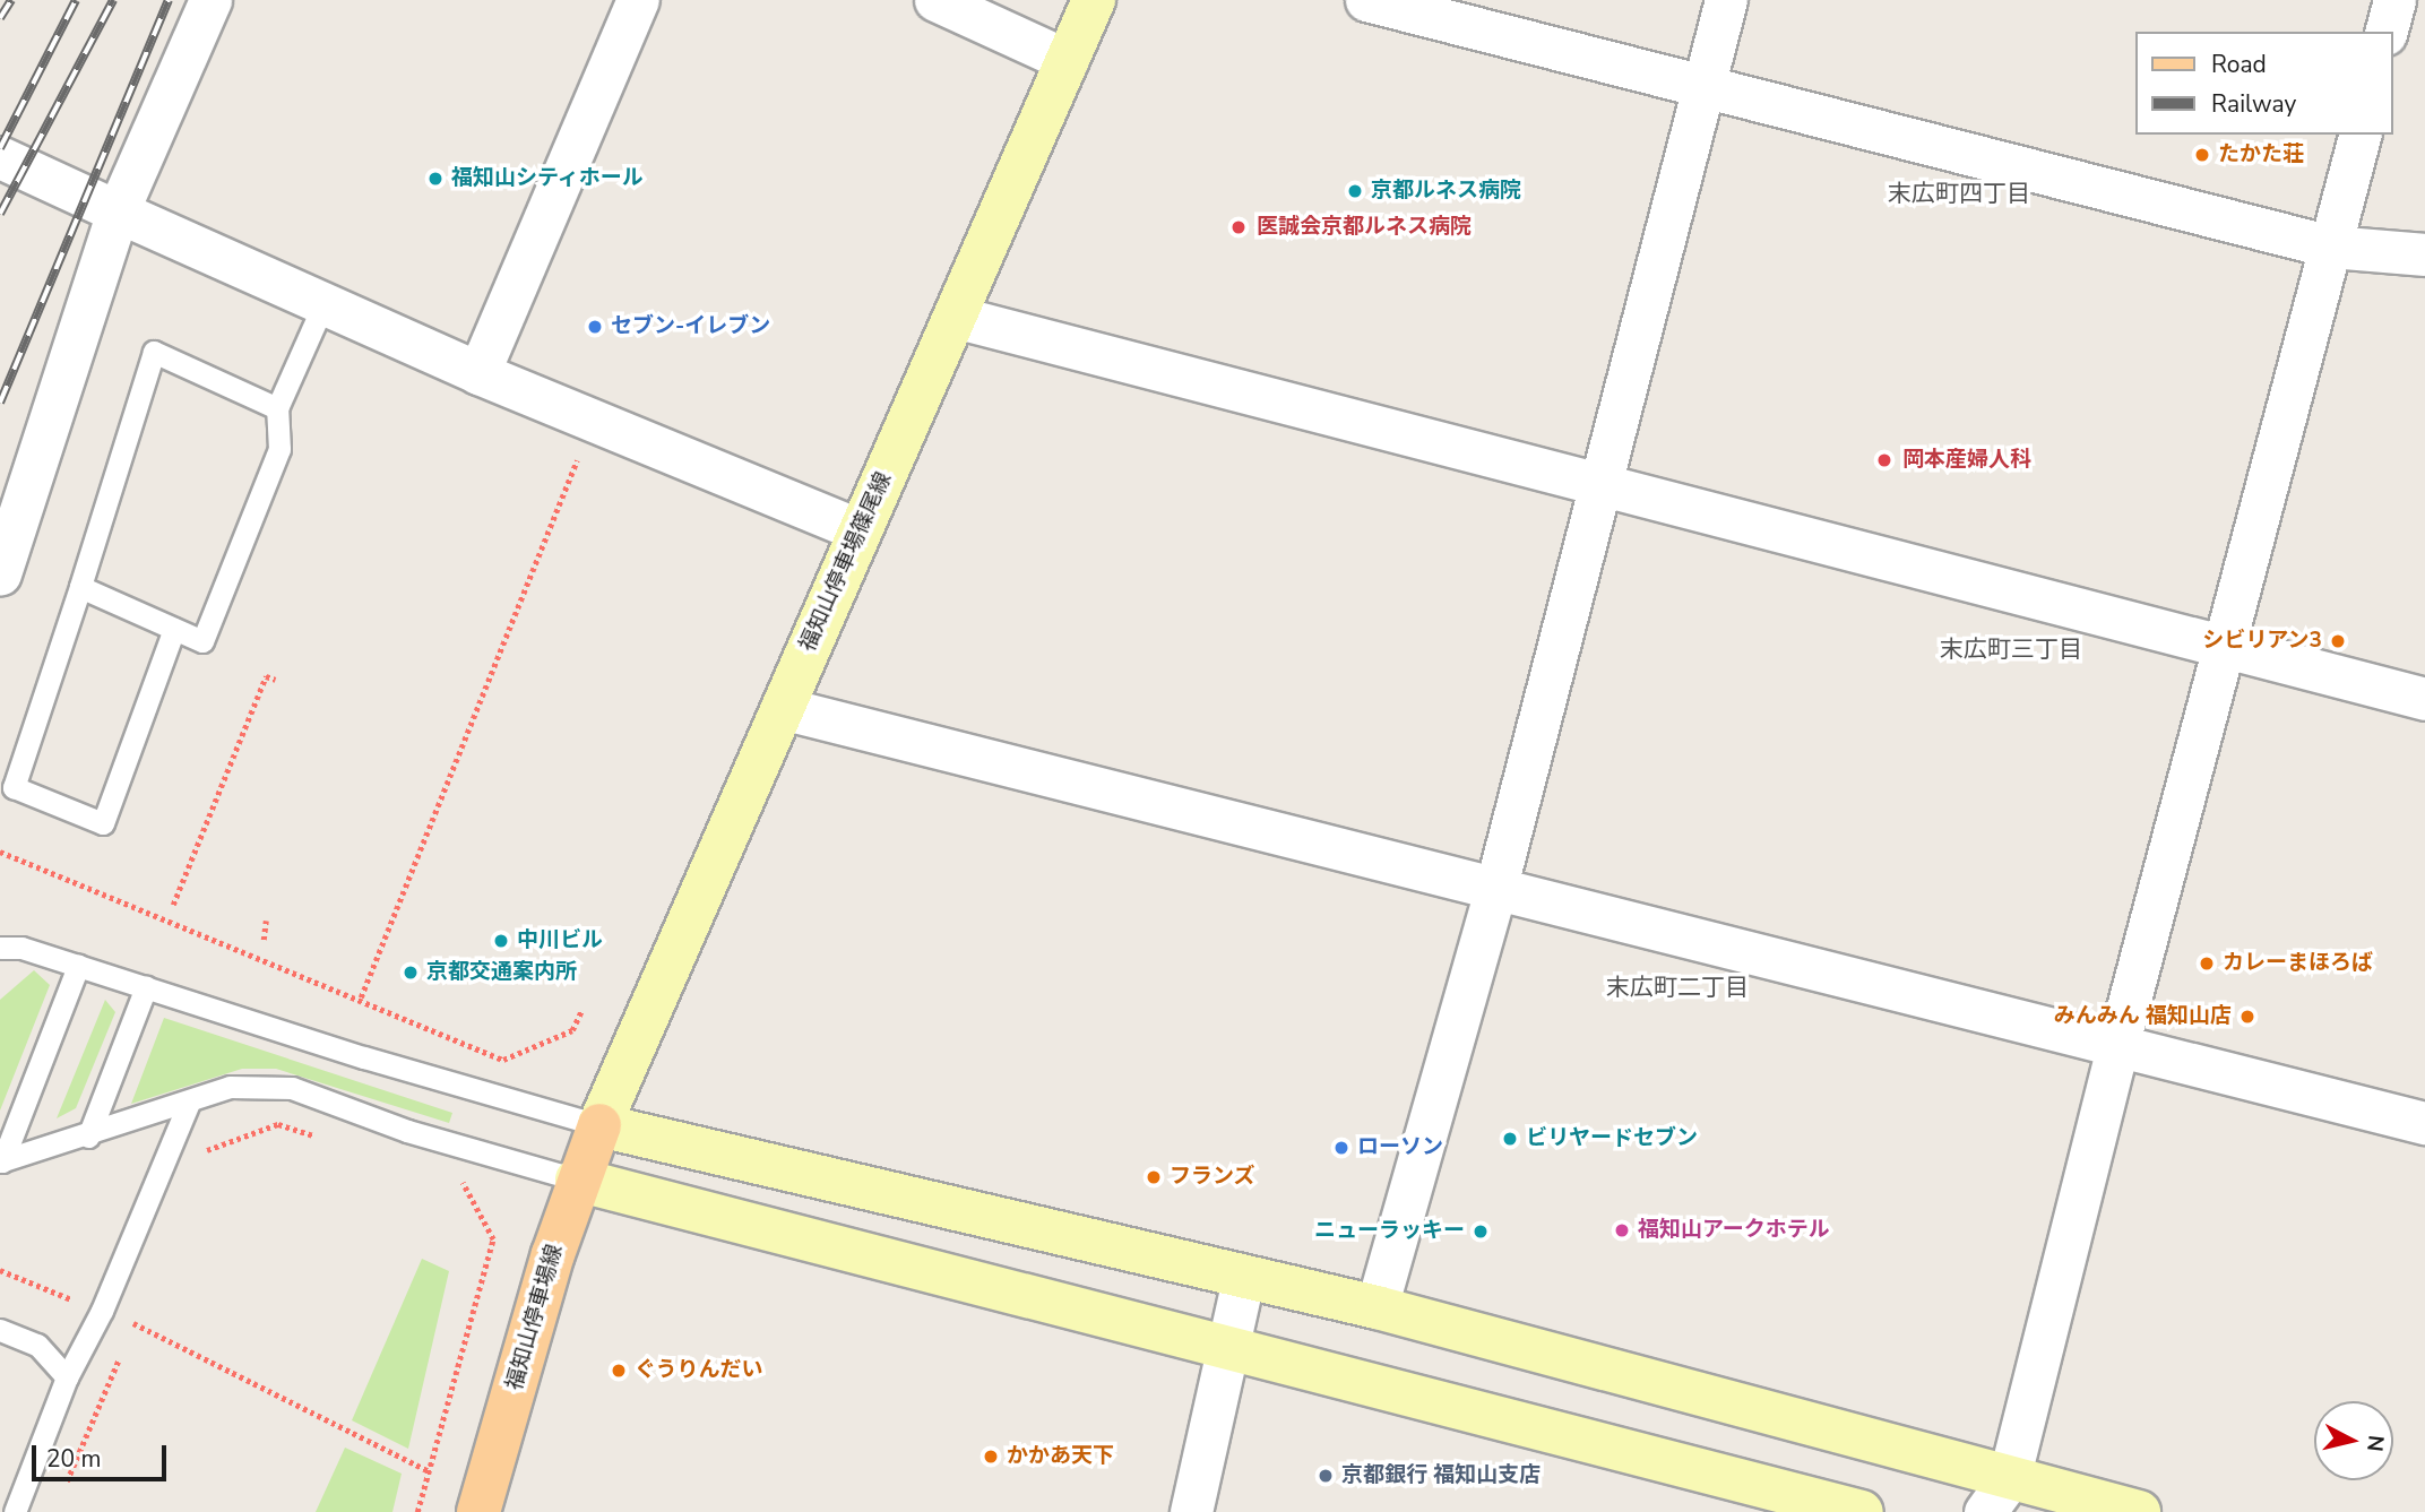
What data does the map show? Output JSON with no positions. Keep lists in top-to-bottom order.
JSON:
{
  "streets": {
    "main road": ["福知山停車場線"],
    "street": ["福知山停車場篠尾線"]
  },
  "crossings": [
    ["福知山停車場篠尾線", "福知山停車場線"]
  ],
  "districts": ["末広町四丁目", "末広町三丁目", "末広町二丁目"],
  "places": [
    "たかた荘",
    "福知山シティホール",
    "京都ルネス病院",
    "医誠会京都ルネス病院",
    "セブン-イレブン",
    "岡本産婦人科",
    "シビリアン3",
    "中川ビル",
    "カレーまほろば",
    "京都交通案内所",
    "みんみん 福知山店",
    "ビリヤードセブン",
    "ローソン",
    "フランズ",
    "福知山アークホテル",
    "ニューラッキー",
    "ぐうりんだい",
    "かかあ天下",
    "京都銀行 福知山支店"
  ],
  "legend": ["Road", "Railway"],
  "scale_bar": "20 m",
  "north": "right"
}
